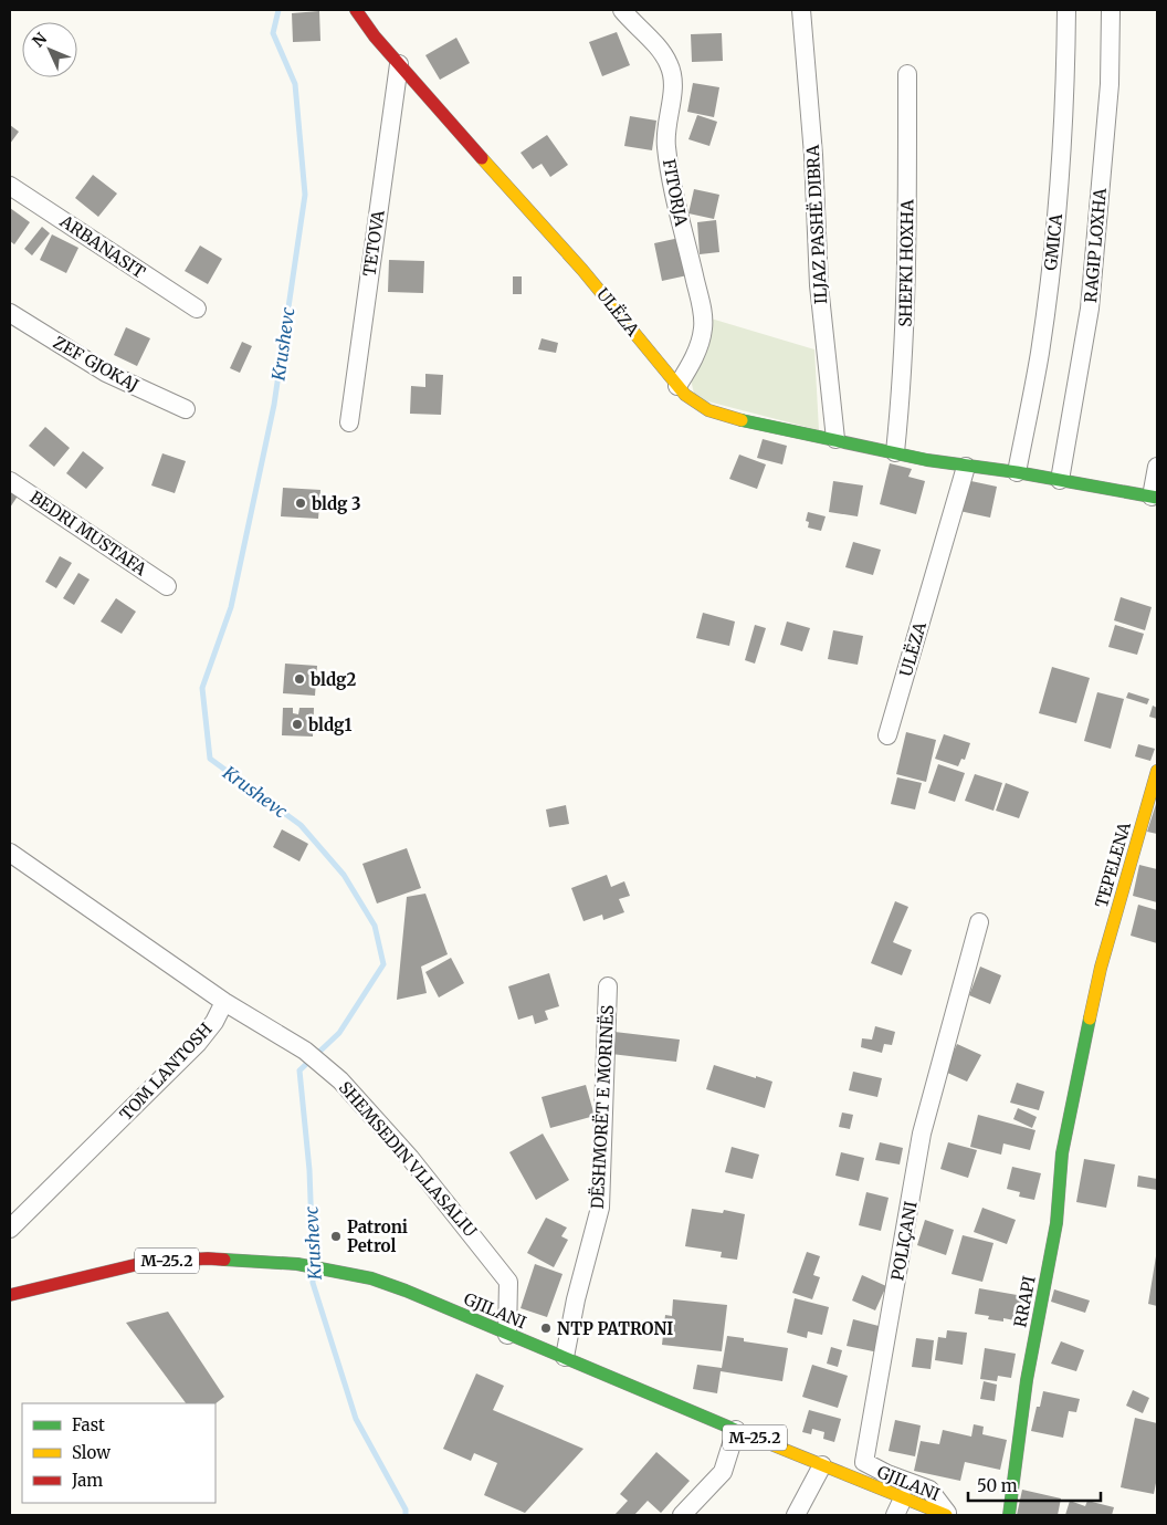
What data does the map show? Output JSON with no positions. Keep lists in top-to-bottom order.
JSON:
{
  "streets": {
    "street": [
      "FITORJA",
      "ILJAZ PASHË DIBRA",
      "GMICA",
      "TETOVA",
      "RAGIP LOXHA",
      "ARBANASIT",
      "SHEFKI HOXHA",
      "ULËZA",
      "ZEF GJOKAJ",
      "BEDRI MUSTAFA",
      "TEPELENA",
      "TOM LANTOSH",
      "DËSHMORËT E MORINËS",
      "SHEMSEDIN VLLASALIU",
      "POLIÇANI",
      "M-25.2",
      "RRAPI",
      "GJILANI"
    ]
  },
  "crossings": [
    ["FITORJA", "ULËZA"],
    ["ILJAZ PASHË DIBRA", "ULËZA"],
    ["GMICA", "ULËZA"],
    ["TETOVA", "ULËZA"],
    ["RAGIP LOXHA", "ULËZA"],
    ["SHEFKI HOXHA", "ULËZA"],
    ["TEPELENA", "RRAPI"],
    ["TOM LANTOSH", "SHEMSEDIN VLLASALIU"],
    ["DËSHMORËT E MORINËS", "GJILANI"],
    ["SHEMSEDIN VLLASALIU", "GJILANI"],
    ["POLIÇANI", "GJILANI"]
  ],
  "water": ["Krushevc"],
  "places": [
    "bldg 3",
    "bldg2",
    "bldg1",
    "Patroni Petrol",
    "NTP PATRONI"
  ],
  "legend": ["Fast", "Slow", "Jam"],
  "scale_bar": "50 m",
  "north": "top left"
}
